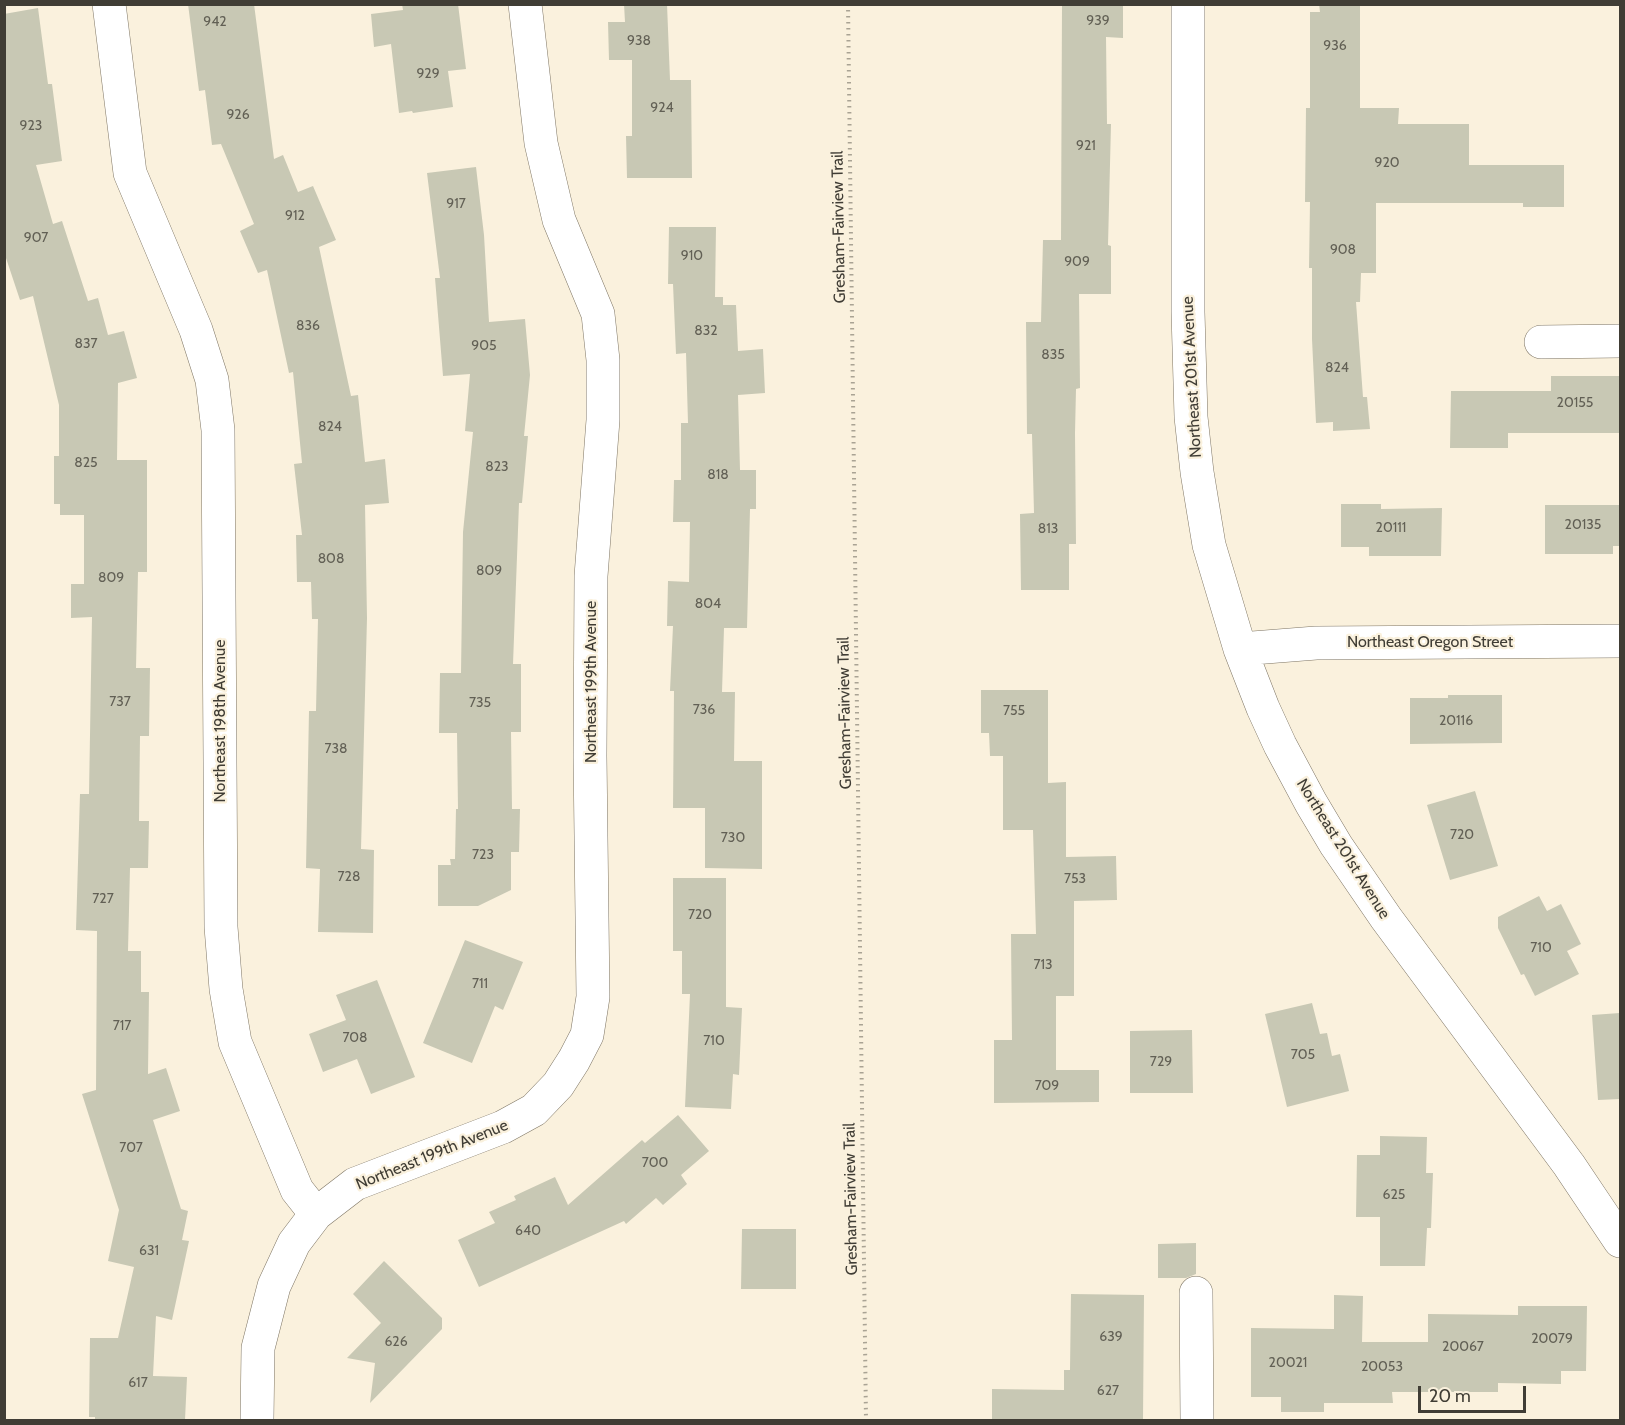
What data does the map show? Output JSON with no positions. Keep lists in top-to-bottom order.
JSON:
{
  "streets": {
    "street": [
      "Northeast 201st Avenue",
      "Northeast Oregon Street",
      "Northeast 199th Avenue",
      "Northeast 198th Avenue"
    ],
    "path": ["Gresham-Fairview Trail"]
  },
  "crossings": [
    ["Northeast 201st Avenue", "Northeast Oregon Street"],
    ["Northeast 199th Avenue", "Northeast 198th Avenue"]
  ],
  "house_numbers": [
    "939",
    "942",
    "938",
    "936",
    "929",
    "924",
    "926",
    "923",
    "921",
    "920",
    "917",
    "912",
    "907",
    "908",
    "910",
    "909",
    "836",
    "832",
    "837",
    "905",
    "835",
    "824",
    "20155",
    "824",
    "825",
    "823",
    "818",
    "20135",
    "20111",
    "813",
    "808",
    "809",
    "809",
    "804",
    "737",
    "735",
    "736",
    "755",
    "20116",
    "738",
    "720",
    "730",
    "723",
    "728",
    "753",
    "727",
    "720",
    "710",
    "713",
    "711",
    "717",
    "708",
    "710",
    "705",
    "729",
    "709",
    "707",
    "700",
    "625",
    "640",
    "631",
    "639",
    "20079",
    "626",
    "20067",
    "20021",
    "20053",
    "617",
    "627"
  ],
  "scale_bar": "20 m"
}
